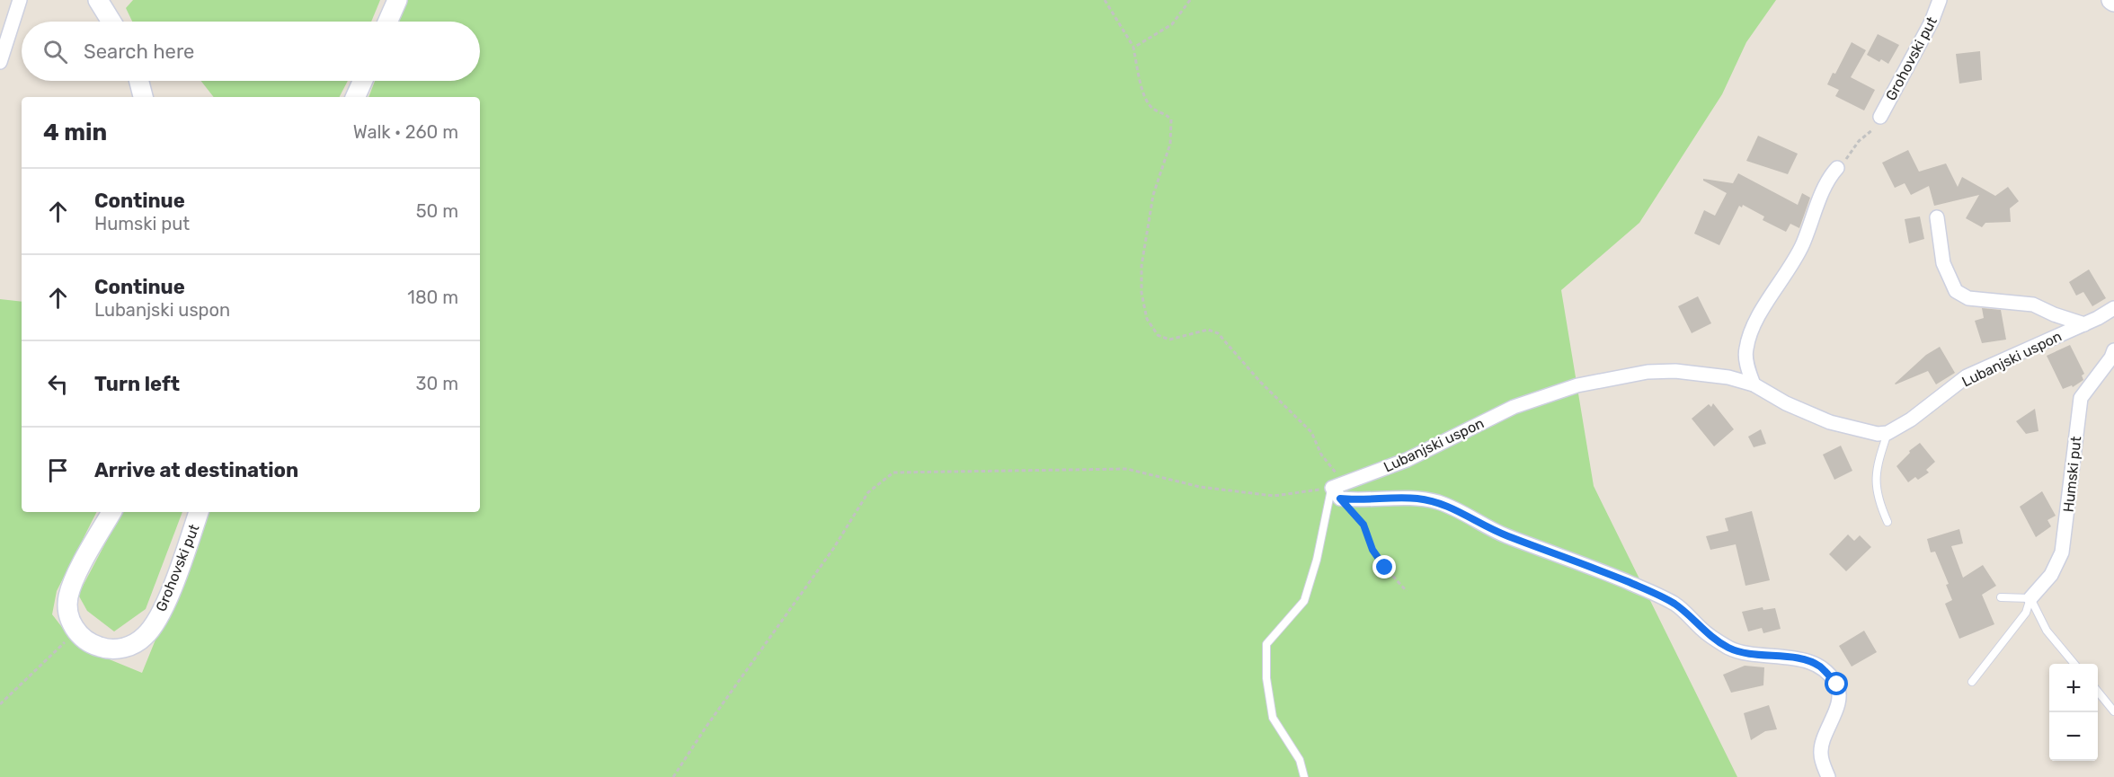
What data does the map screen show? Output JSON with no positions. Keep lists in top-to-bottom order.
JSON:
{
  "streets": {
    "main road": ["Grohovski put"],
    "street": ["Lubanjski uspon", "Humski put"]
  },
  "page": {
    "search": "Search here",
    "heading": ["4 min", "Walk · 260 m"],
    "list": [
      ["Continue", "Humski put", "50 m"],
      ["Continue", "Lubanjski uspon", "180 m"],
      ["Turn left", "30 m"],
      "Arrive at destination"
    ],
    "map_buttons": ["+", "−"]
  }
}
